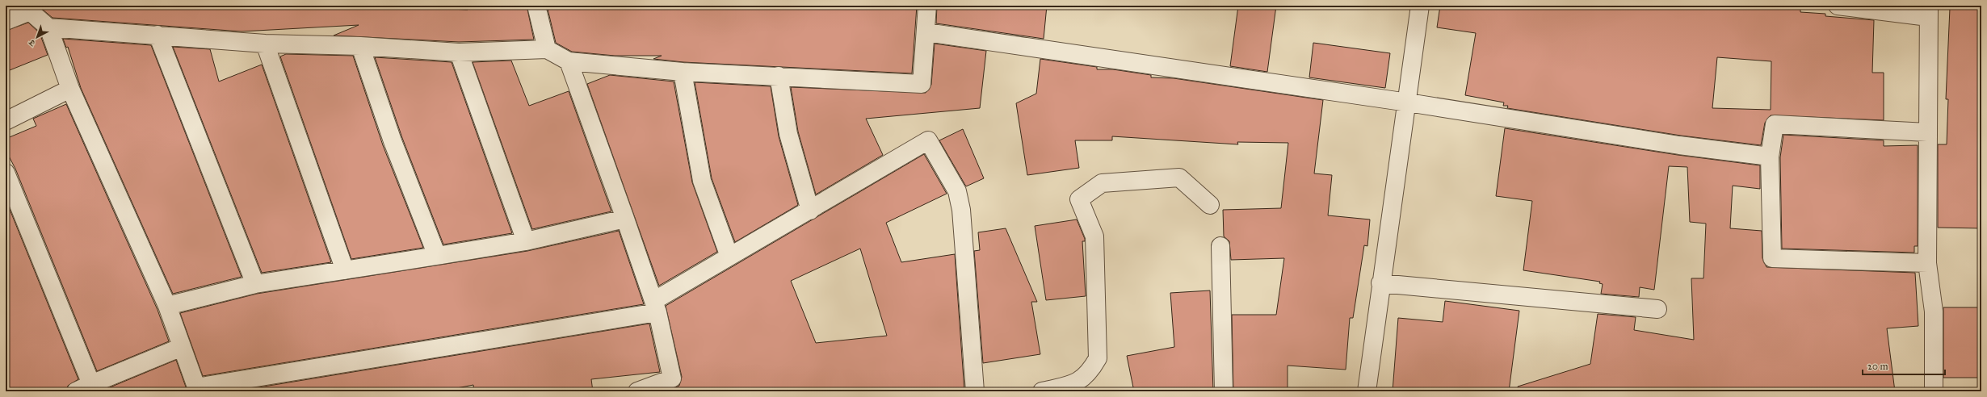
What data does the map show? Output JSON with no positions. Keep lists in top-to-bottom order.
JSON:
{
  "scale_bar": "20 m",
  "north": "bottom left"
}
